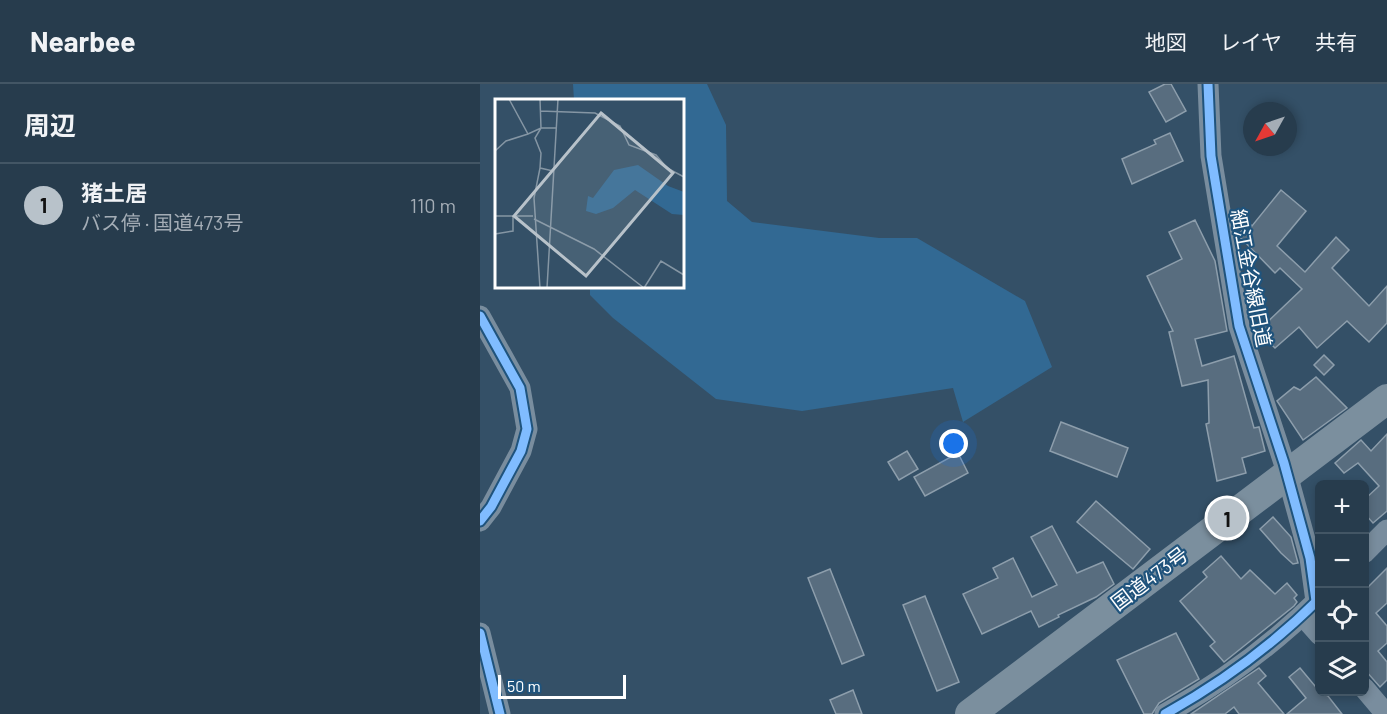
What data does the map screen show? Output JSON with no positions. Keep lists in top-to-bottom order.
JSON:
{
  "streets": {
    "highway": ["国道473号"],
    "street": ["細江金谷線旧道"]
  },
  "crossings": [
    ["細江金谷線旧道", "国道473号"]
  ],
  "scale_bar": "50 m",
  "north": "bottom left",
  "page": {
    "header": "Nearbee",
    "nav": ["地図", "レイヤ", "共有"],
    "heading": "周辺",
    "list": [
      {
        "mark": "1",
        "name": "猪土居",
        "note": "バス停 · 国道473号",
        "value": "110 m"
      }
    ],
    "map_buttons": ["+", "−"],
    "pins": "1",
    "scale": "50 m"
  }
}
